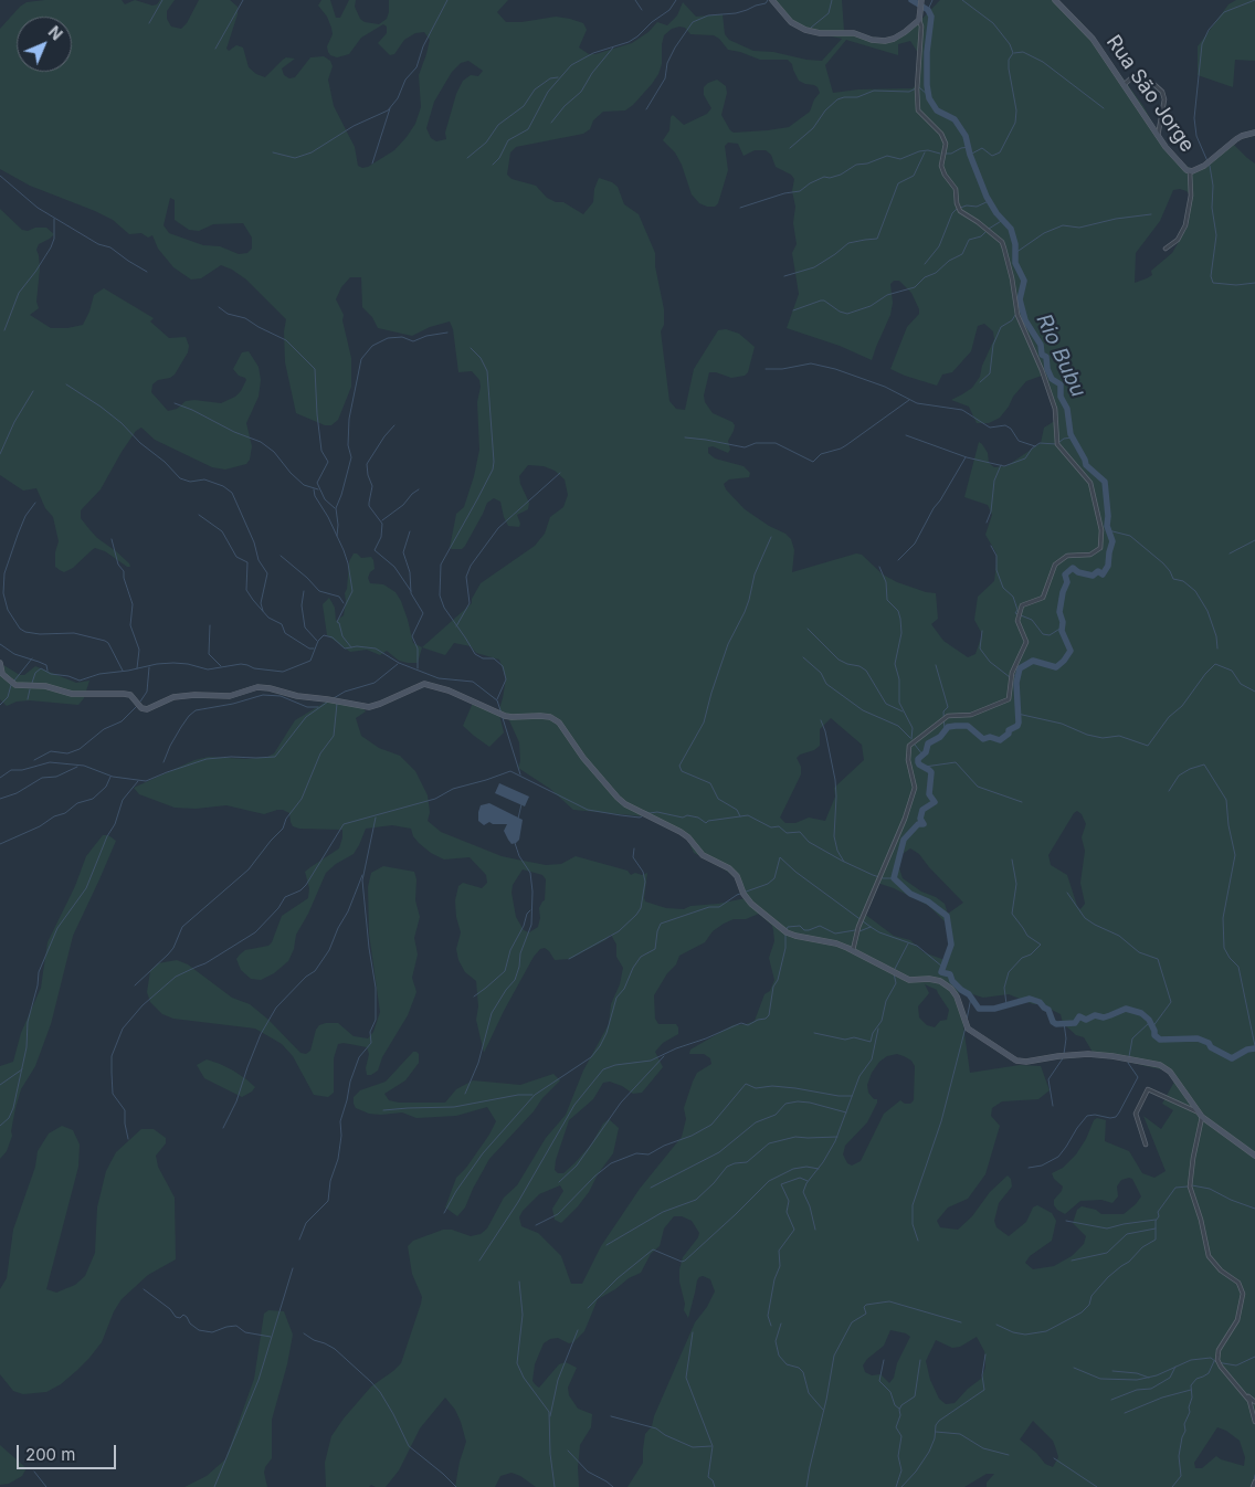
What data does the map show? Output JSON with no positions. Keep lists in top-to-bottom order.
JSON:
{
  "streets": {
    "street": ["Rua São Jorge"]
  },
  "water": ["Rio Bubu"],
  "scale_bar": "200 m",
  "north": "top right"
}
